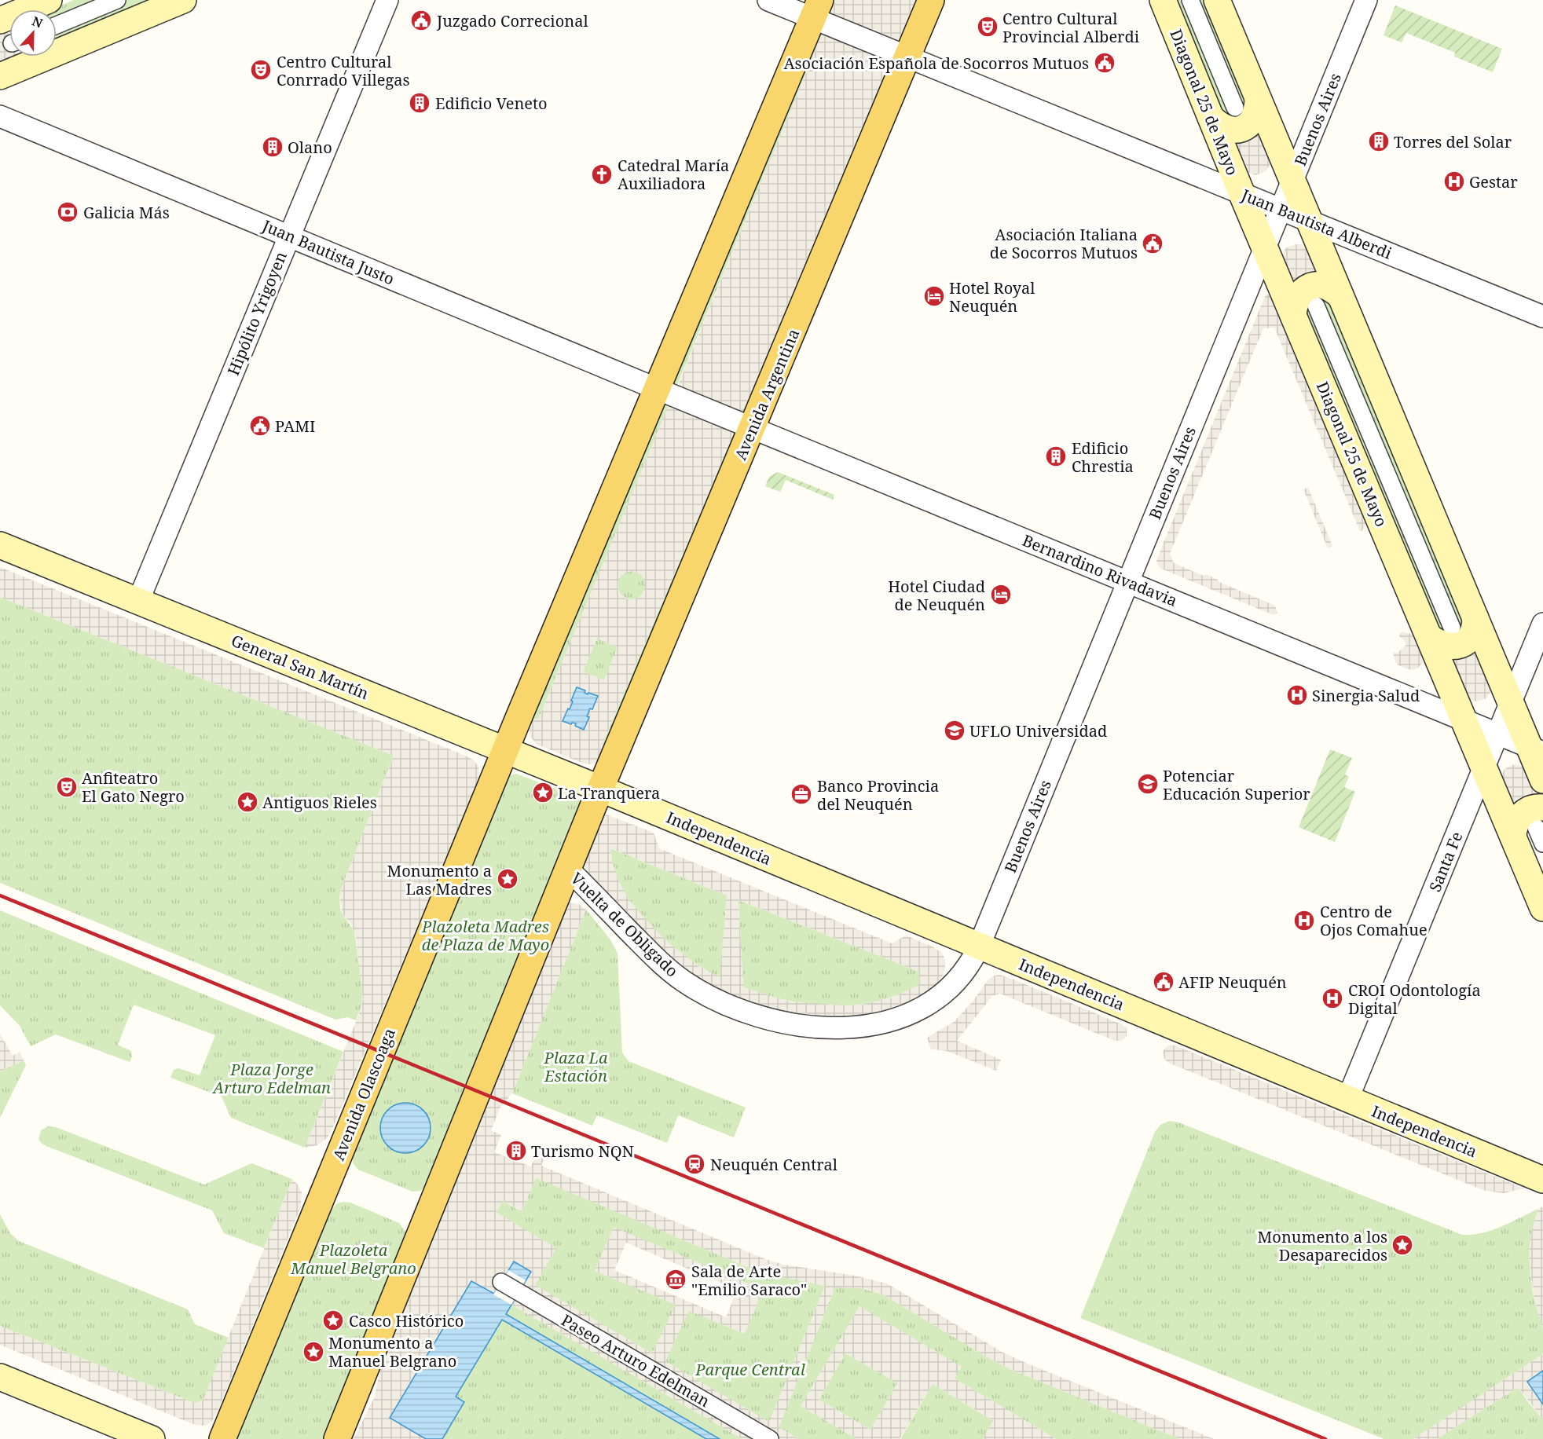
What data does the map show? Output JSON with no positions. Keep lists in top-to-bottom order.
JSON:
{
  "streets": {
    "main road": [
      "Diagonal 25 de Mayo",
      "Avenida Argentina",
      "General San Martín",
      "Independencia",
      "Avenida Olascoaga"
    ],
    "street": [
      "Buenos Aires",
      "Juan Bautista Alberdi",
      "Juan Bautista Justo",
      "Hipólito Yrigoyen",
      "Bernardino Rivadavia",
      "Santa Fe",
      "Vuelta de Obligado",
      "Paseo Arturo Edelman"
    ]
  },
  "crossings": [
    ["Diagonal 25 de Mayo", "Buenos Aires"],
    ["Diagonal 25 de Mayo", "Juan Bautista Alberdi"],
    ["Diagonal 25 de Mayo", "Bernardino Rivadavia"],
    ["Diagonal 25 de Mayo", "Santa Fe"],
    ["Buenos Aires", "Juan Bautista Alberdi"],
    ["Buenos Aires", "Bernardino Rivadavia"],
    ["Buenos Aires", "Independencia"],
    ["Buenos Aires", "Vuelta de Obligado"],
    ["Juan Bautista Alberdi", "Avenida Argentina"],
    ["Juan Bautista Justo", "Hipólito Yrigoyen"],
    ["Juan Bautista Justo", "Bernardino Rivadavia"],
    ["Hipólito Yrigoyen", "General San Martín"],
    ["Avenida Argentina", "Bernardino Rivadavia"],
    ["Avenida Argentina", "General San Martín"],
    ["Avenida Argentina", "Independencia"],
    ["Bernardino Rivadavia", "Santa Fe"],
    ["General San Martín", "Independencia"],
    ["General San Martín", "Avenida Olascoaga"],
    ["Independencia", "Santa Fe"],
    ["Independencia", "Vuelta de Obligado"]
  ],
  "parks": [
    "Plazoleta Madres de Plaza de Mayo",
    "Plaza La Estación",
    "Plaza Jorge Arturo Edelman",
    "Plazoleta Manuel Belgrano",
    "Parque Central"
  ],
  "places": {
    "public building": [
      "Juzgado Correcional",
      "Asociación Española de Socorros Mutuos",
      "Asociación Italiana de Socorros Mutuos",
      "PAMI",
      "AFIP Neuquén"
    ],
    "theatre": ["Centro Cultural Provincial Alberdi", "Centro Cultural Conrrado Villegas", "Anfiteatro El Gato Negro"],
    "building": [
      "Edificio Veneto",
      "Torres del Solar",
      "Olano",
      "Edificio Chrestia",
      "Turismo NQN"
    ],
    "church": ["Catedral María Auxiliadora"],
    "hospital": [
      "Gestar",
      "Sinergia Salud",
      "Centro de Ojos Comahue",
      "CROI Odontología Digital"
    ],
    "bank": ["Galicia Más"],
    "hotel": ["Hotel Royal Neuquén", "Hotel Ciudad de Neuquén"],
    "school or university": ["UFLO Universidad", "Potenciar Educación Superior"],
    "place": [
      "La Tranquera",
      "Antiguos Rieles",
      "Monumento a Las Madres",
      "Monumento a los Desaparecidos",
      "Casco Histórico",
      "Monumento a Manuel Belgrano"
    ],
    "office": ["Banco Provincia del Neuquén"],
    "station": ["Neuquén Central"],
    "museum": ["Sala de Arte \"Emilio Saraco\""]
  },
  "north": "top"
}
